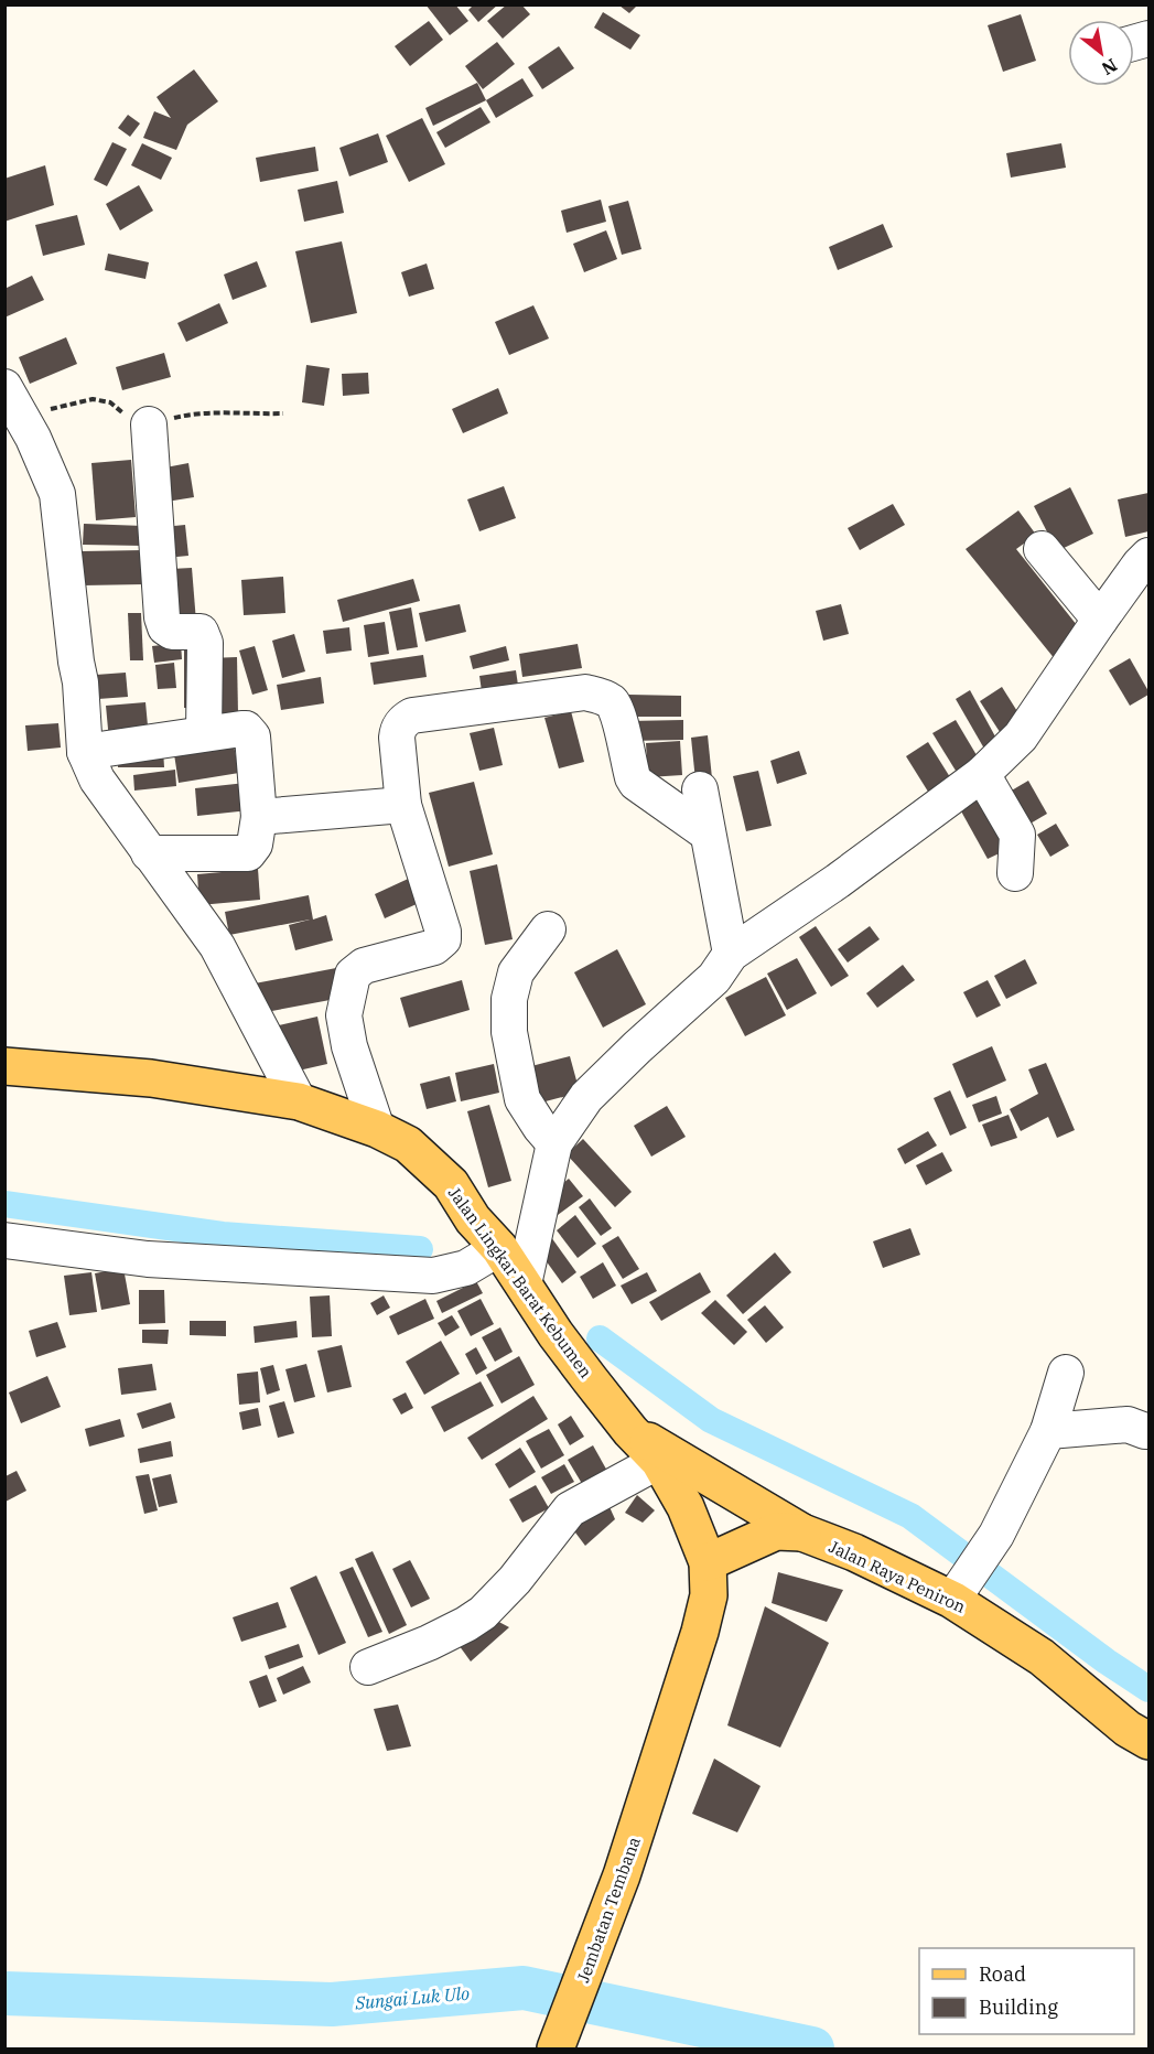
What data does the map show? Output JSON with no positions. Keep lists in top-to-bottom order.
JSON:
{
  "streets": {
    "main road": ["Jalan Lingkar Barat Kebumen", "Jalan Raya Peniron", "Jembatan Tembana"]
  },
  "crossings": [
    ["Jalan Lingkar Barat Kebumen", "Jalan Raya Peniron"],
    ["Jalan Lingkar Barat Kebumen", "Jembatan Tembana"]
  ],
  "water": ["Sungai Luk Ulo"],
  "legend": ["Road", "Building"],
  "north": "bottom right"
}
